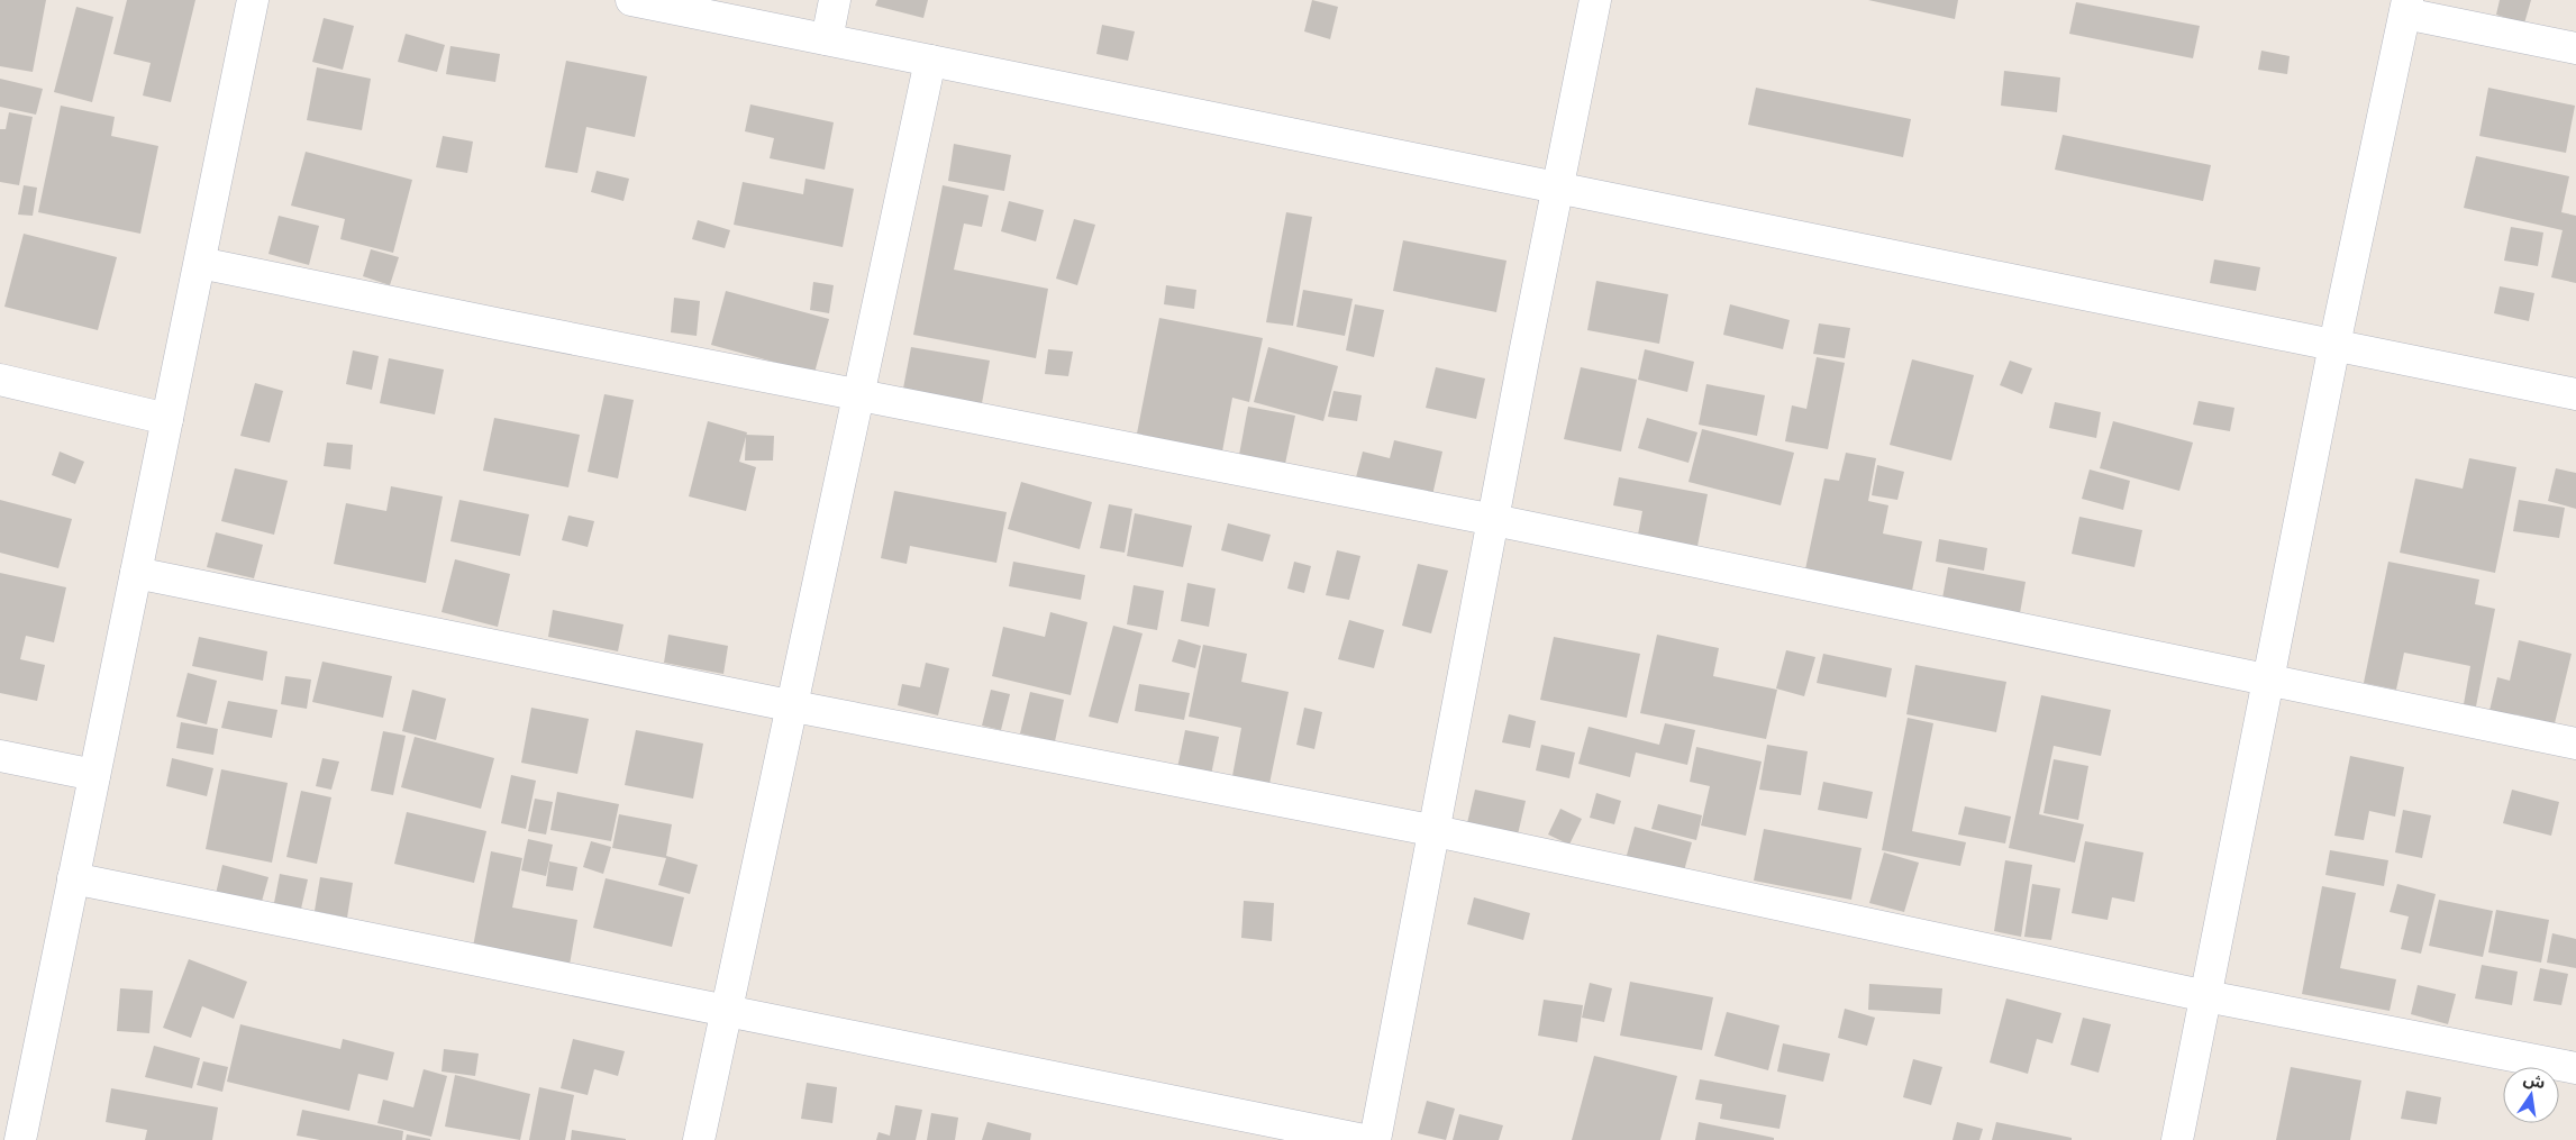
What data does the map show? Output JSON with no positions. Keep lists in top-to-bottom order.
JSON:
{
  "north": "top"
}
